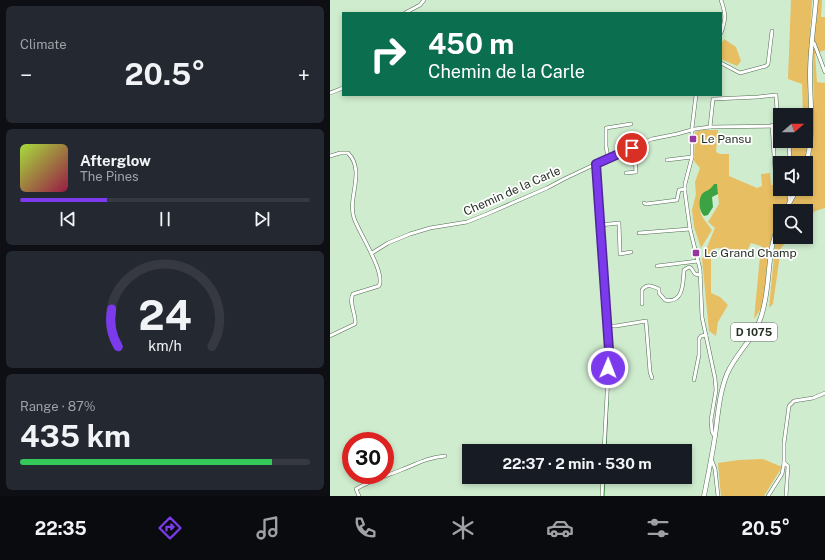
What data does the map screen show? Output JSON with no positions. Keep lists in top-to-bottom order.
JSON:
{
  "streets": {
    "main road": ["D 1075"],
    "street": ["Chemin de la Carle"]
  },
  "places": {
    "transit": ["Le Pansu", "Le Grand Champ"]
  },
  "north": "right",
  "page": {
    "tile": [
      "Climate",
      ["Range · 87%", "435 km"]
    ],
    "turn": ["450 m", "Chemin de la Carle"],
    "heat": ["−", "20.5°", "+"],
    "song": ["Afterglow", "The Pines"],
    "limit": "30",
    "trip": "22:37 · 2 min · 530 m",
    "tabs": ["22:35", "20.5°"],
    "gauge": ["24", "km/h"]
  }
}
